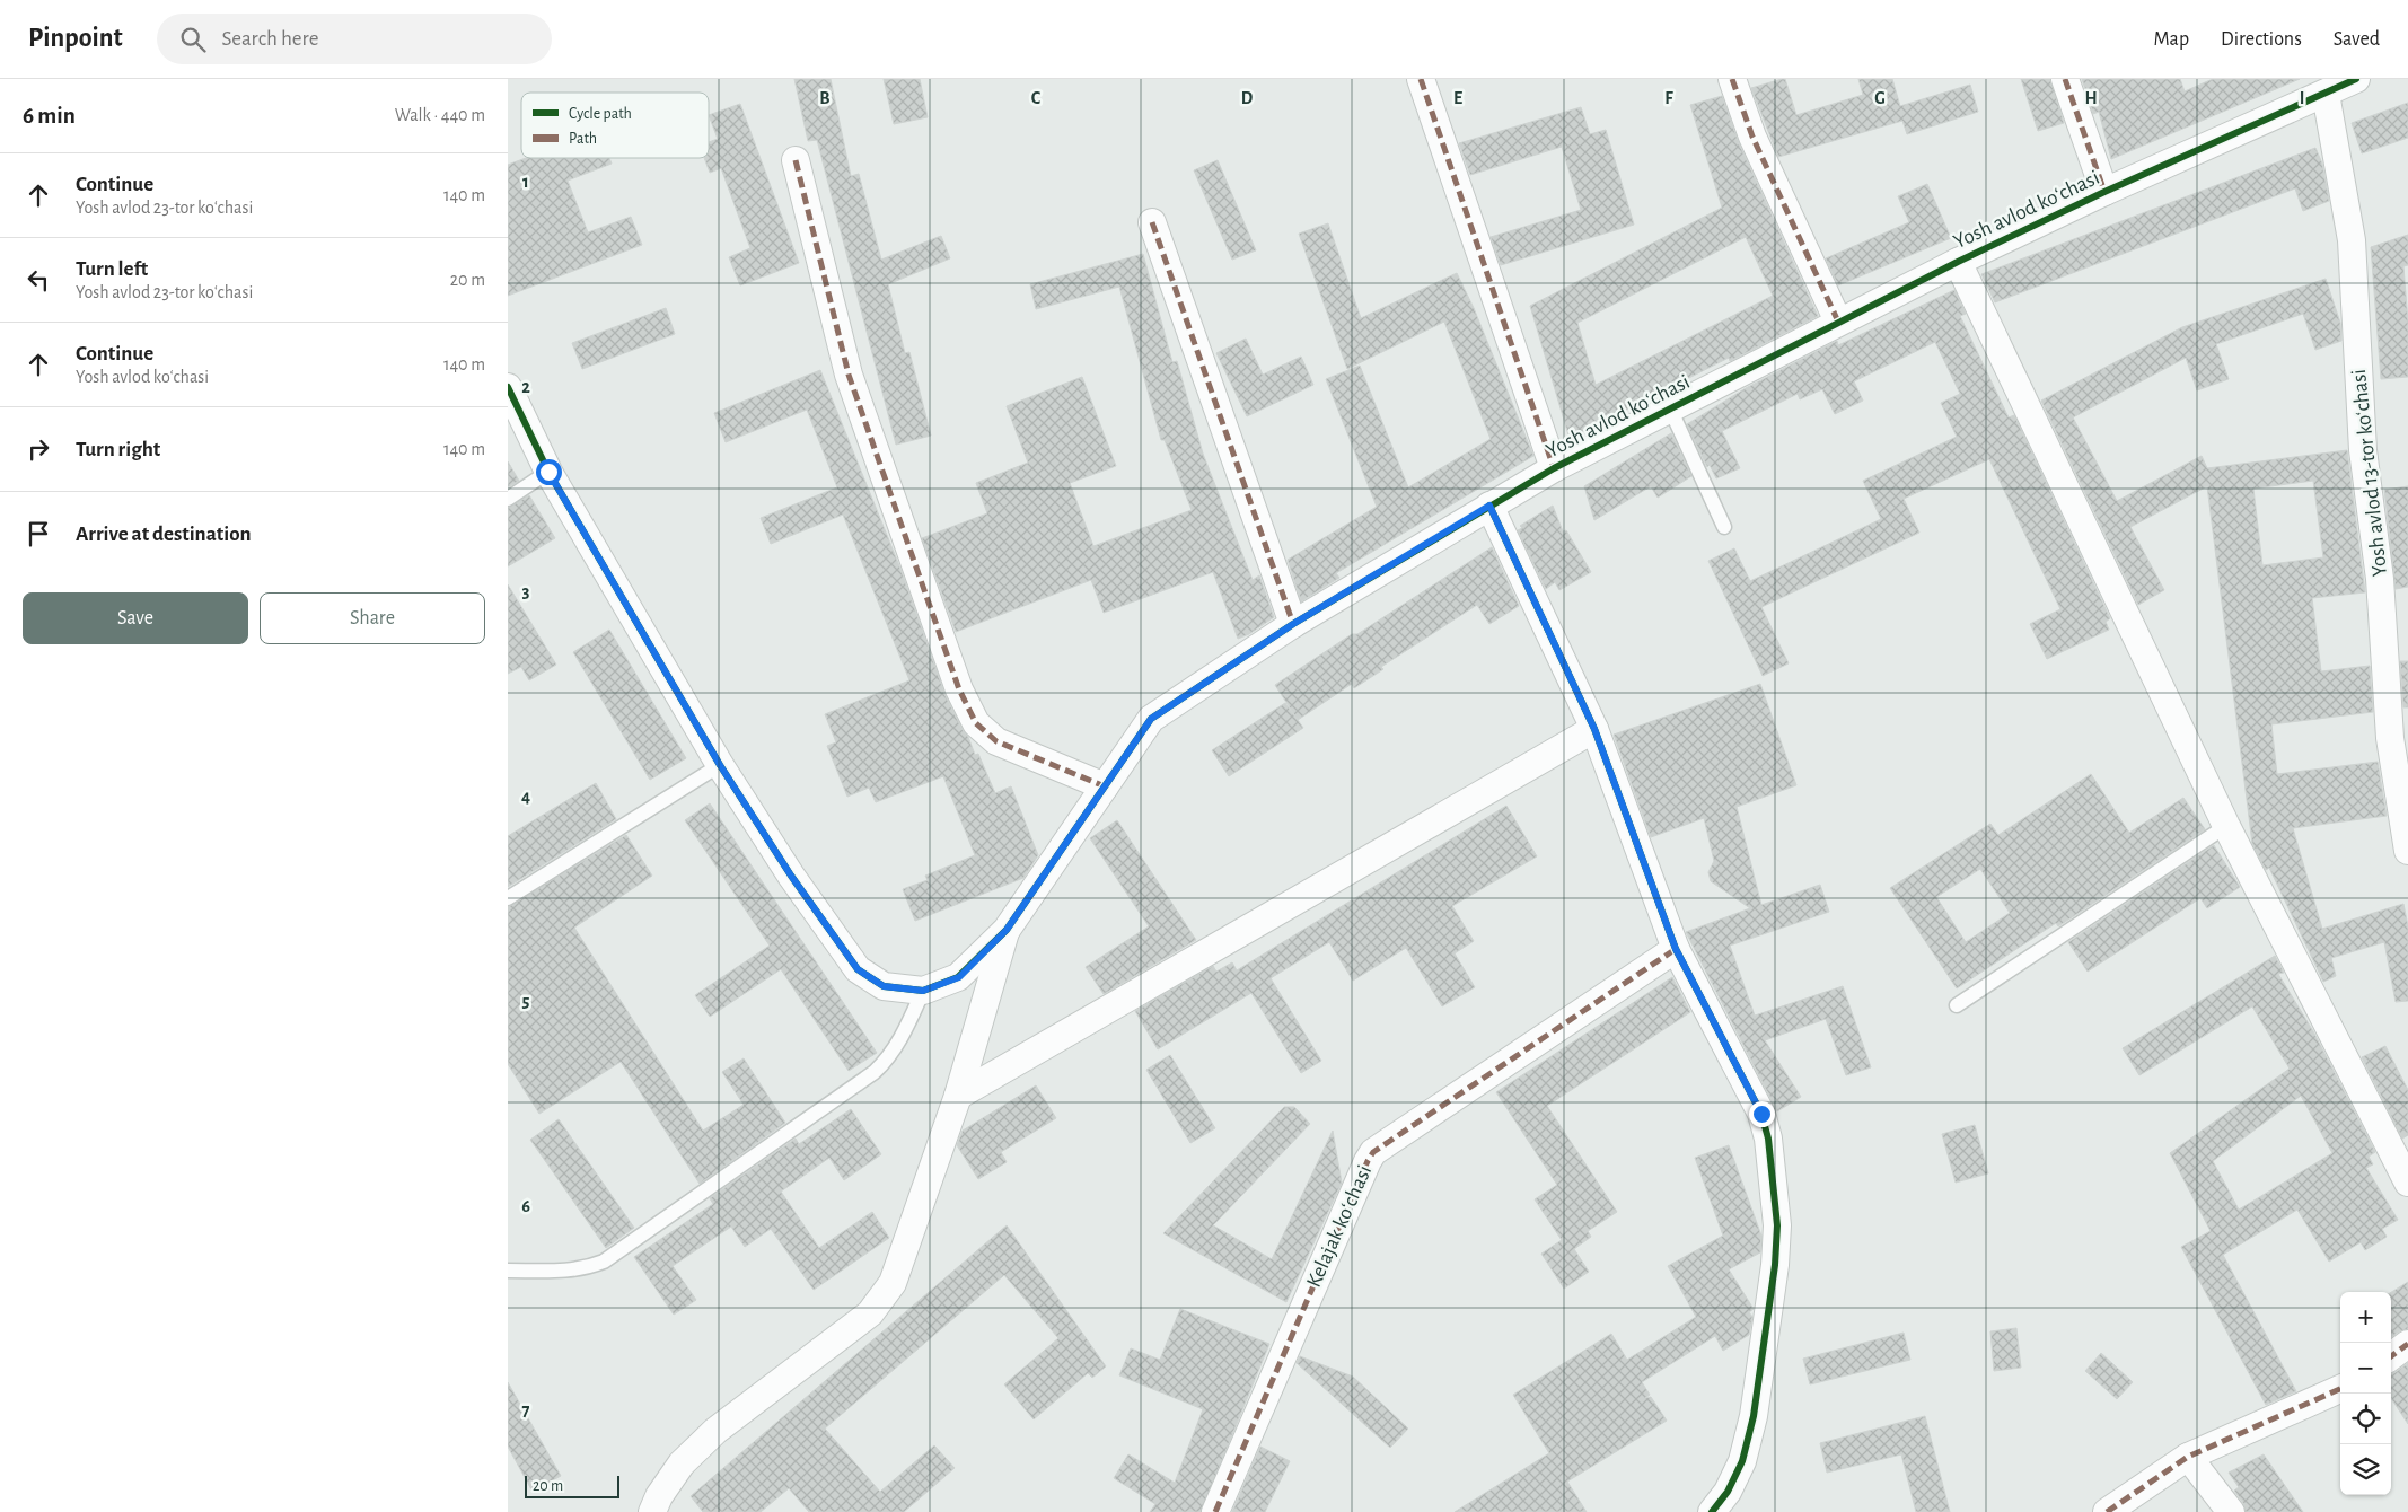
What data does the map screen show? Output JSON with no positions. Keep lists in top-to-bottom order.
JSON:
{
  "streets": {
    "street": ["Yosh avlod koʻchasi", "Yosh avlod 13-tor koʻchasi", "Kelajak koʻchasi"]
  },
  "crossings": [
    ["Yosh avlod koʻchasi", "Yosh avlod 13-tor koʻchasi"]
  ],
  "legend": ["Cycle path", "Path"],
  "scale_bar": "20 m",
  "page": {
    "header": "Pinpoint",
    "search": "Search here",
    "nav": ["Map", "Directions", "Saved"],
    "heading": ["6 min", "Walk · 440 m"],
    "list": [
      ["Continue", "Yosh avlod 23-tor koʻchasi", "140 m"],
      ["Turn left", "Yosh avlod 23-tor koʻchasi", "20 m"],
      ["Continue", "Yosh avlod koʻchasi", "140 m"],
      ["Turn right", "140 m"],
      "Arrive at destination"
    ],
    "buttons": ["Save", "Share"],
    "map_buttons": ["+", "−"],
    "scale": "20 m"
  },
  "grid": {
    "columns": [
      "B",
      "C",
      "D",
      "E",
      "F",
      "G",
      "H",
      "I"
    ],
    "rows": [
      "1",
      "2",
      "3",
      "4",
      "5",
      "6",
      "7"
    ]
  }
}
